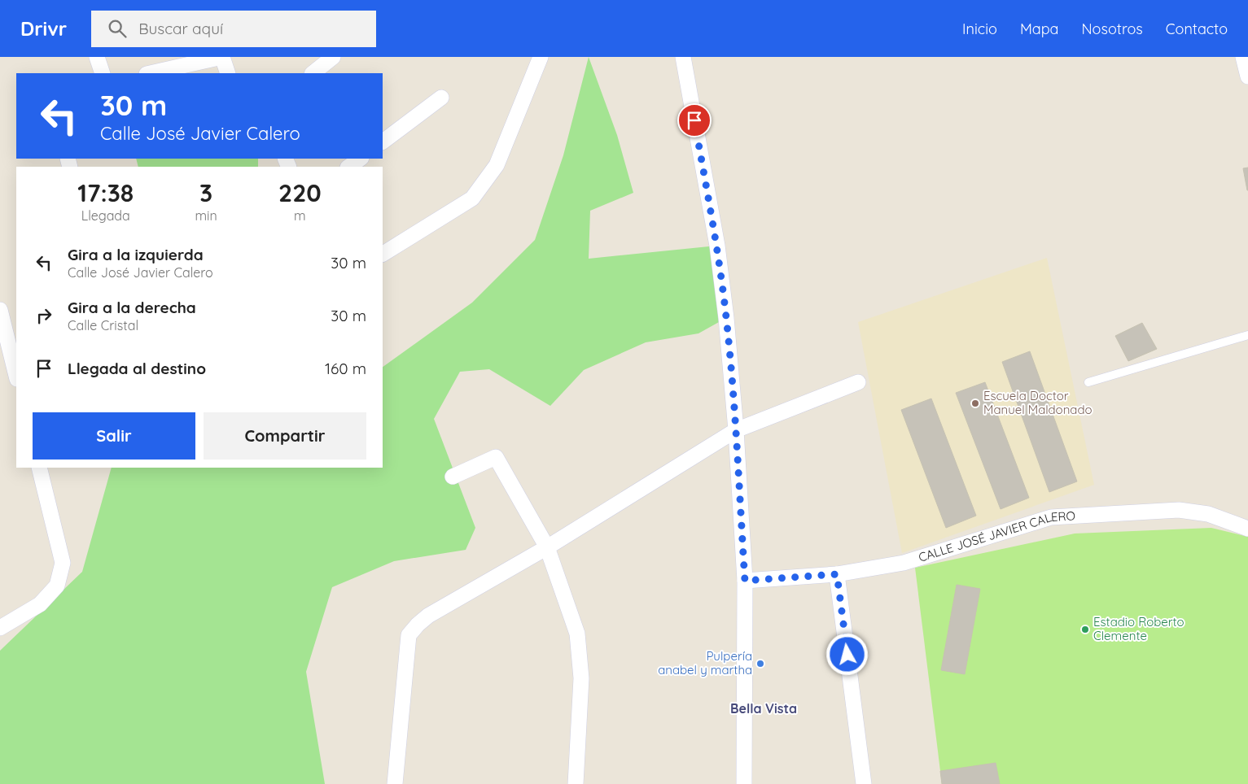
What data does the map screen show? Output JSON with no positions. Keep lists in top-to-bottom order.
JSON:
{
  "streets": {
    "street": ["CALLE JOSÉ JAVIER CALERO"]
  },
  "districts": ["Bella Vista"],
  "places": ["Escuela Doctor Manuel Maldonado", "Estadio Roberto Clemente", "Pulpería anabel y martha"],
  "page": {
    "header": "Drivr",
    "search": "Buscar aquí",
    "nav": [
      "Inicio",
      "Mapa",
      "Nosotros",
      "Contacto"
    ],
    "turn": ["30 m", "Calle José Javier Calero"],
    "eta": [
      "17:38",
      "Llegada",
      "3",
      "min",
      "220",
      "m"
    ],
    "list": [
      {
        "name": "Gira a la izquierda",
        "note": "Calle José Javier Calero",
        "value": "30 m"
      },
      {
        "name": "Gira a la derecha",
        "note": "Calle Cristal",
        "value": "30 m"
      },
      {
        "name": "Llegada al destino",
        "value": "160 m"
      }
    ],
    "buttons": ["Salir", "Compartir"]
  }
}
